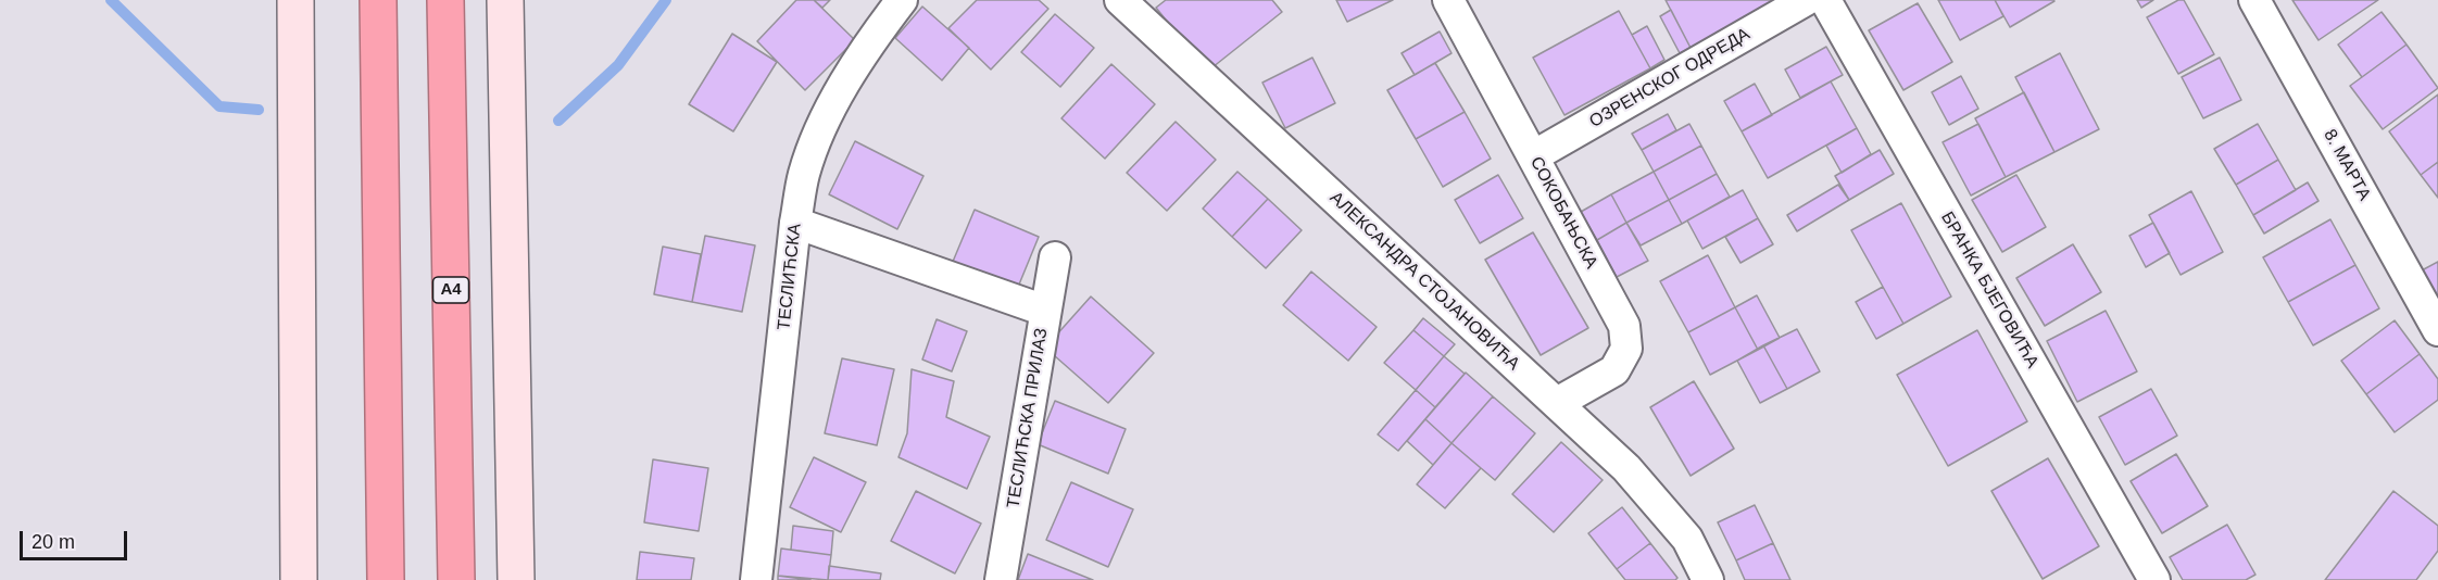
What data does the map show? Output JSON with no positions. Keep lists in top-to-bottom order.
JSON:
{
  "streets": {
    "highway": ["A4"],
    "street": [
      "ОЗРЕНСКОГ ОДРЕДА",
      "8. МАРТА",
      "СОКОБАЊСКА",
      "ТЕСЛИЋСКА",
      "АЛЕКСАНДРА СТОЈАНОВИЋА",
      "БРАНКА БЈЕГОВИЋА",
      "ТЕСЛИЋСКА ПРИЛАЗ"
    ]
  },
  "crossings": [
    ["ОЗРЕНСКОГ ОДРЕДА", "СОКОБАЊСКА"],
    ["СОКОБАЊСКА", "АЛЕКСАНДРА СТОЈАНОВИЋА"]
  ],
  "scale_bar": "20 m"
}
